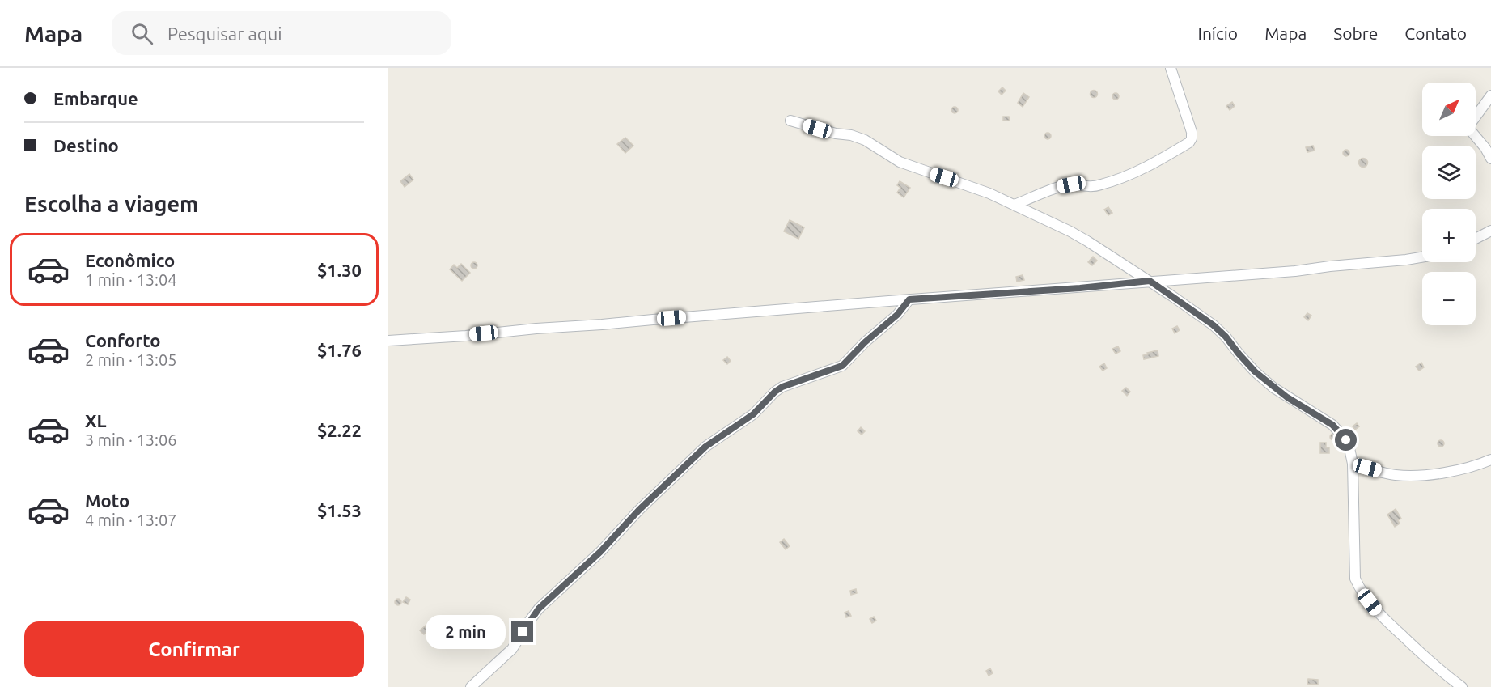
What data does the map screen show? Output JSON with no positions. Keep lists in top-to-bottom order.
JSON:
{
  "north": "top right",
  "page": {
    "header": "Mapa",
    "search": "Pesquisar aqui",
    "nav": [
      "Início",
      "Mapa",
      "Sobre",
      "Contato"
    ],
    "banner": ["Embarque", "Destino"],
    "map_buttons": ["+", "−"],
    "heading": "Escolha a viagem",
    "list": [
      {
        "name": "Econômico",
        "note": "1 min · 13:04",
        "value": "$1.30"
      },
      {
        "name": "Conforto",
        "note": "2 min · 13:05",
        "value": "$1.76"
      },
      {
        "name": "XL",
        "note": "3 min · 13:06",
        "value": "$2.22"
      },
      {
        "name": "Moto",
        "note": "4 min · 13:07",
        "value": "$1.53"
      }
    ],
    "buttons": "Confirmar",
    "bubble": "2 min"
  }
}
